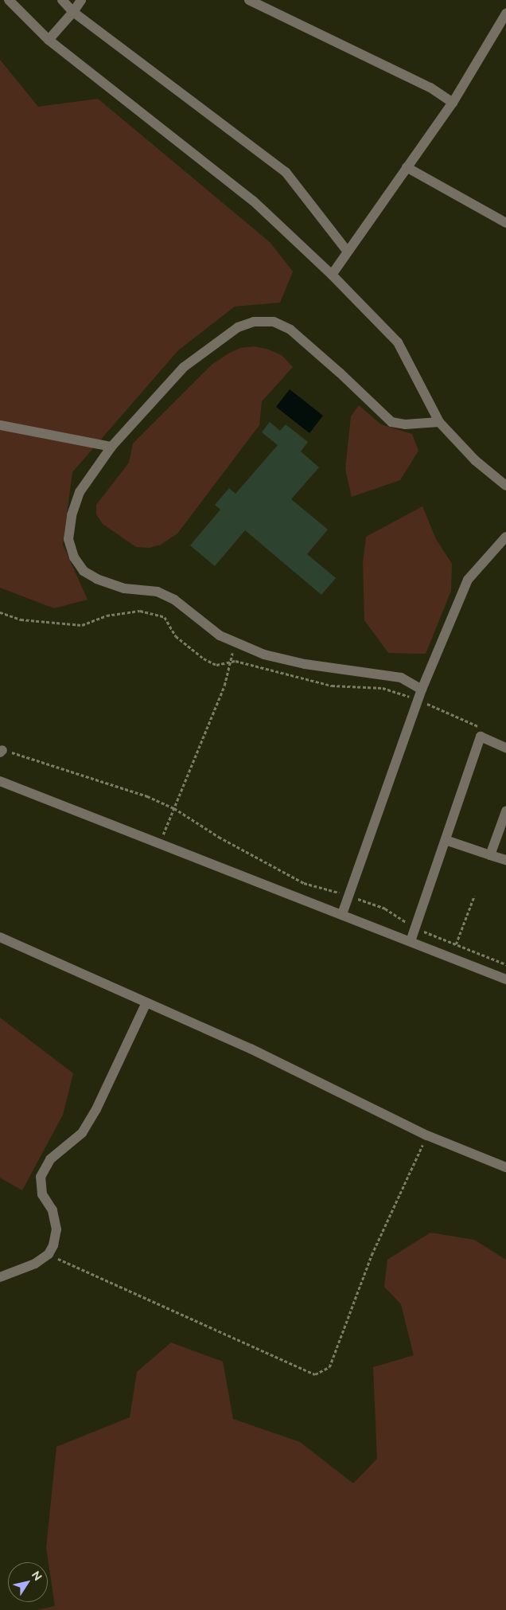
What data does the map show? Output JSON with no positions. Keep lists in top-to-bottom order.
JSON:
{
  "north": "top right"
}
